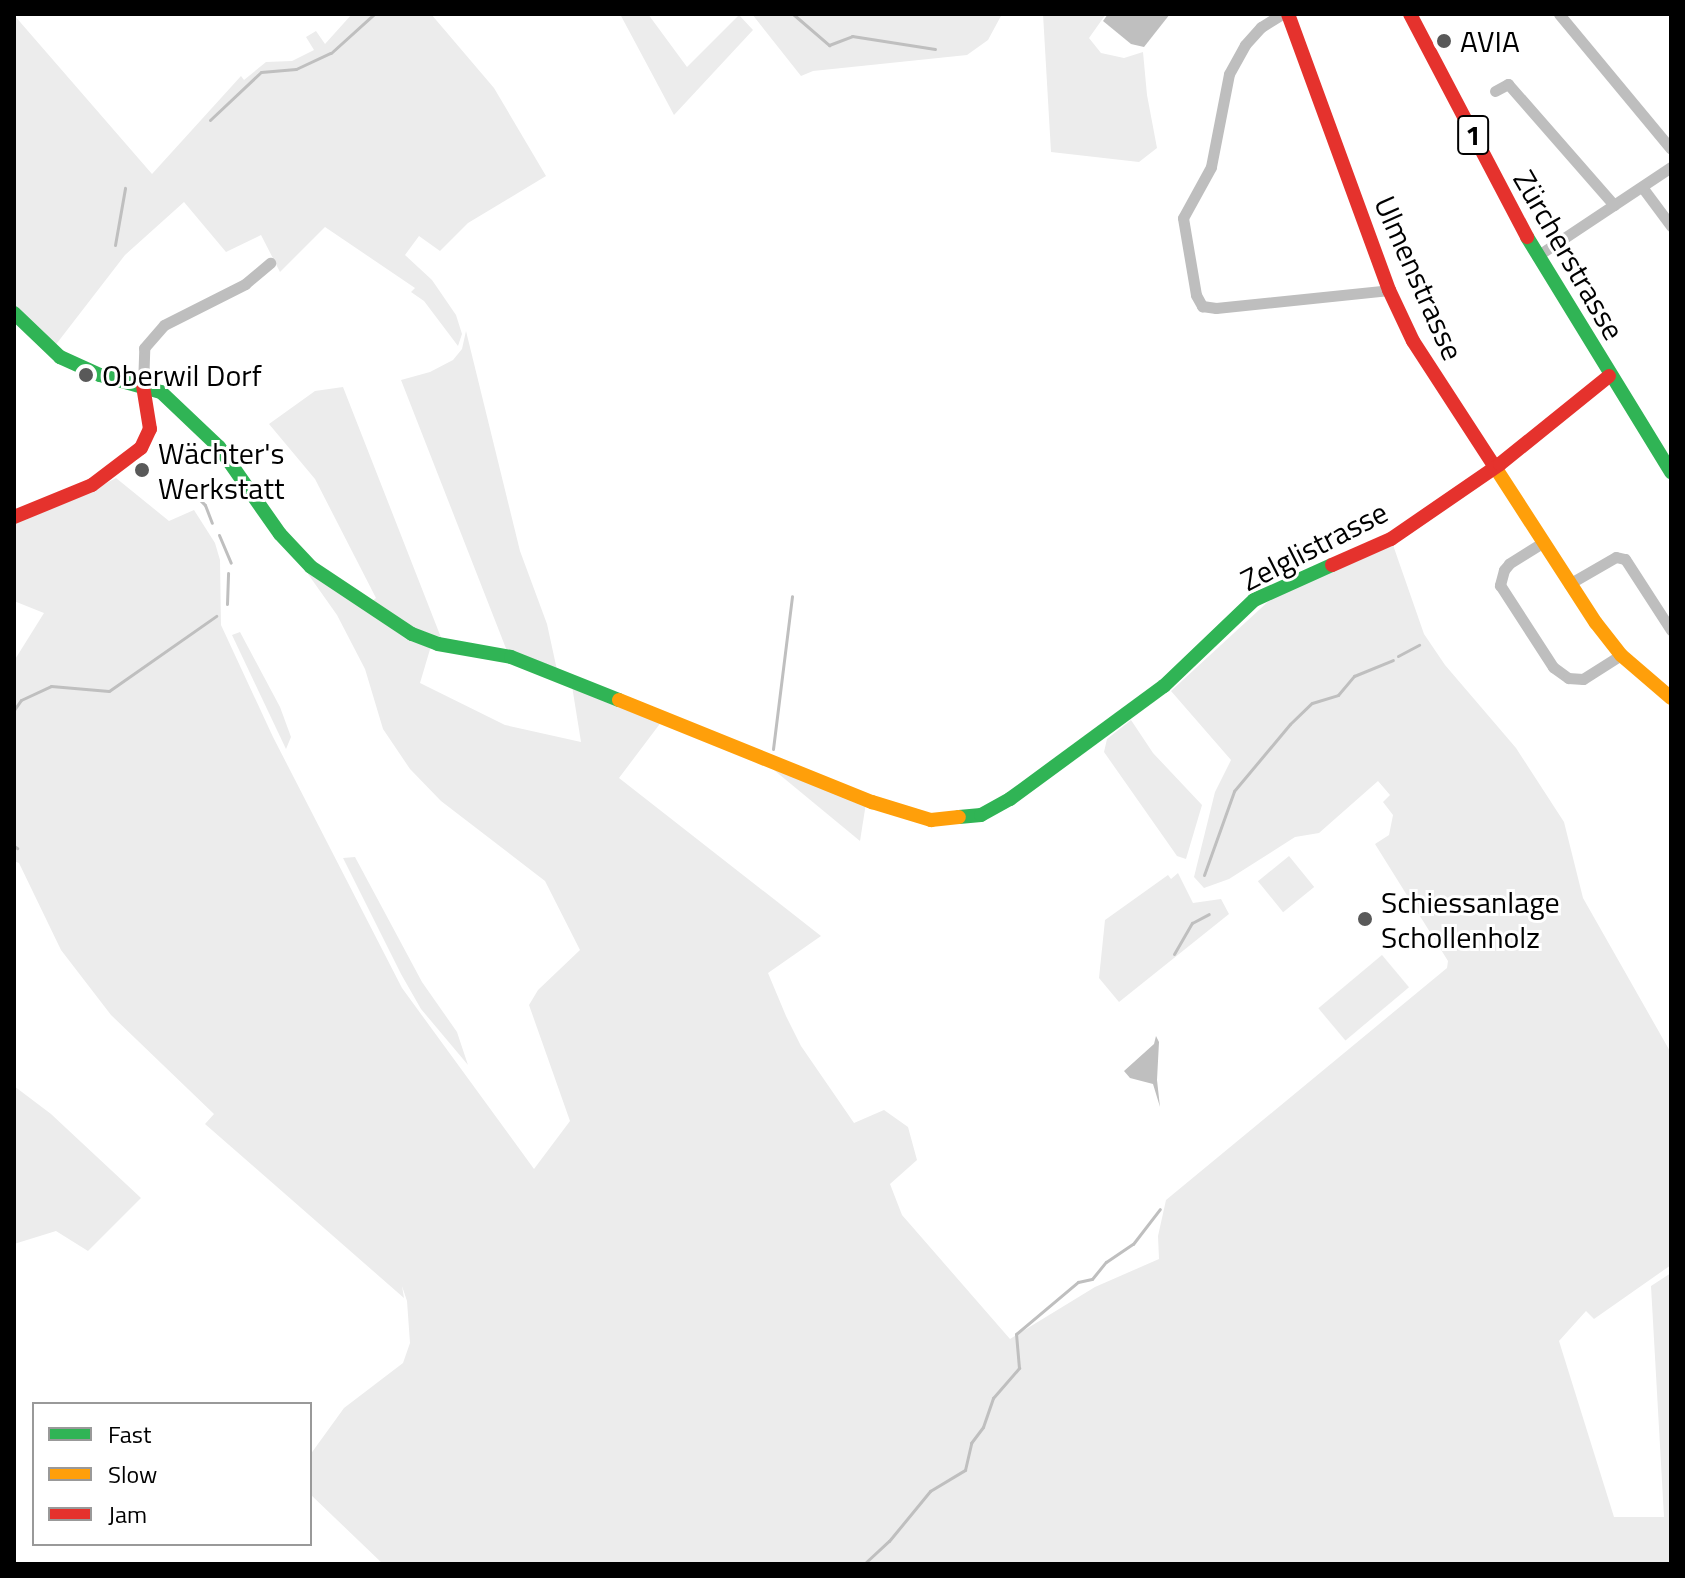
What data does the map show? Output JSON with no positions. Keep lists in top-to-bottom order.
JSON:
{
  "streets": {
    "street": [
      "1",
      "Zürcherstrasse",
      "Ulmenstrasse",
      "Zelglistrasse"
    ]
  },
  "crossings": [
    ["Zürcherstrasse", "Zelglistrasse"],
    ["Ulmenstrasse", "Zelglistrasse"]
  ],
  "places": [
    "AVIA",
    "Oberwil Dorf",
    "Wächter's Werkstatt",
    "Schiessanlage Schollenholz"
  ],
  "legend": ["Fast", "Slow", "Jam"]
}
